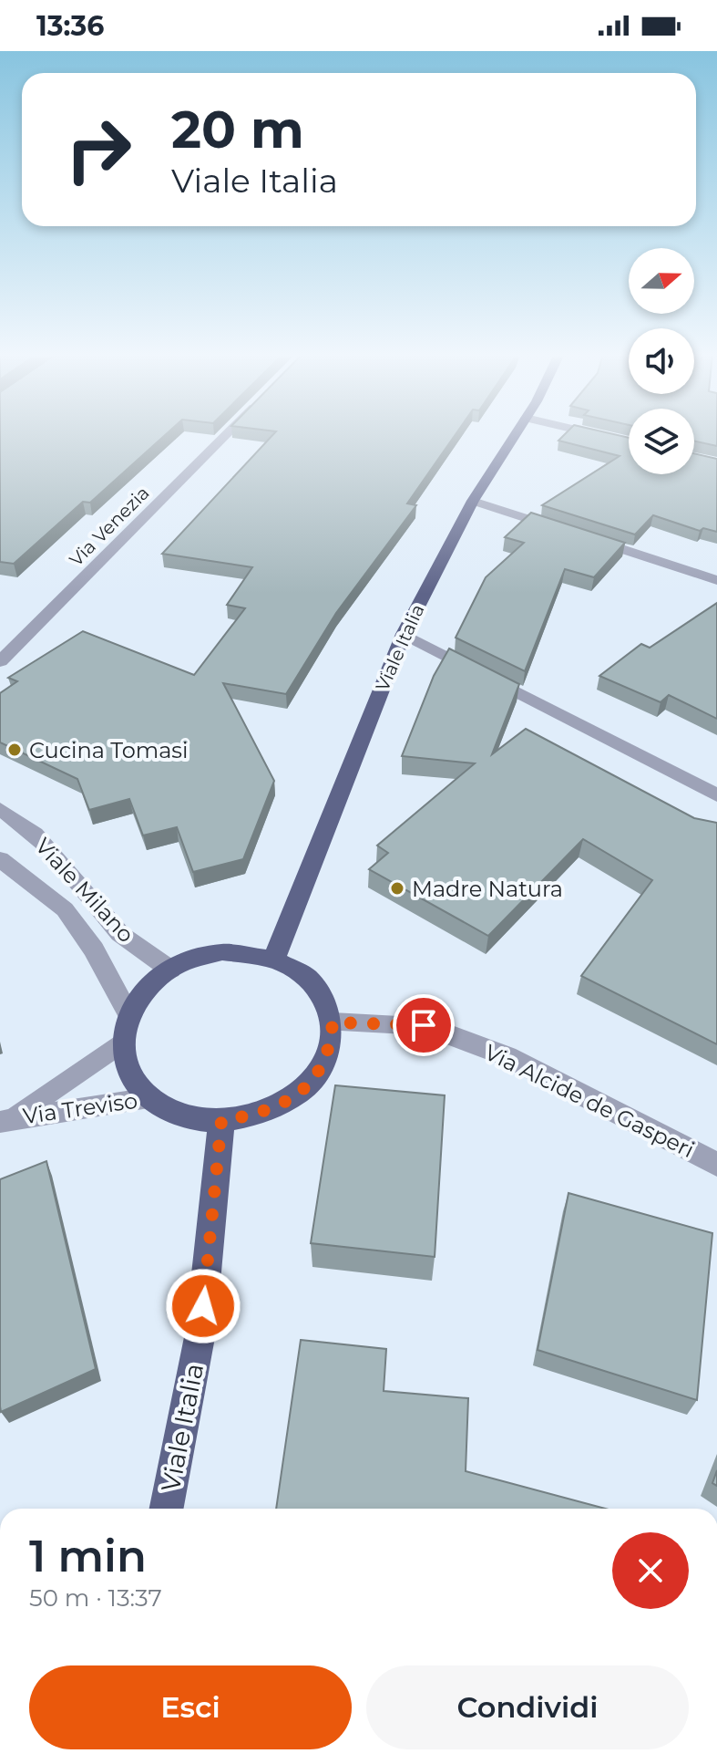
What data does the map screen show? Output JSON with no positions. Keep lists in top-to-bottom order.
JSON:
{
  "streets": {
    "main road": ["Viale Italia"],
    "street": [
      "Via Venezia",
      "Viale Milano",
      "Via Alcide de Gasperi",
      "Via Treviso"
    ]
  },
  "crossings": [
    ["Viale Italia", "Viale Milano"],
    ["Viale Italia", "Via Alcide de Gasperi"],
    ["Viale Italia", "Via Treviso"],
    ["Viale Milano", "Via Alcide de Gasperi"],
    ["Viale Milano", "Via Treviso"],
    ["Via Alcide de Gasperi", "Via Treviso"]
  ],
  "places": ["Cucina Tomasi", "Madre Natura"],
  "north": "right",
  "page": {
    "status": "13:36",
    "turn": ["20 m", "Viale Italia"],
    "heading": ["1 min", "50 m · 13:37"],
    "buttons": ["Esci", "Condividi"]
  }
}
